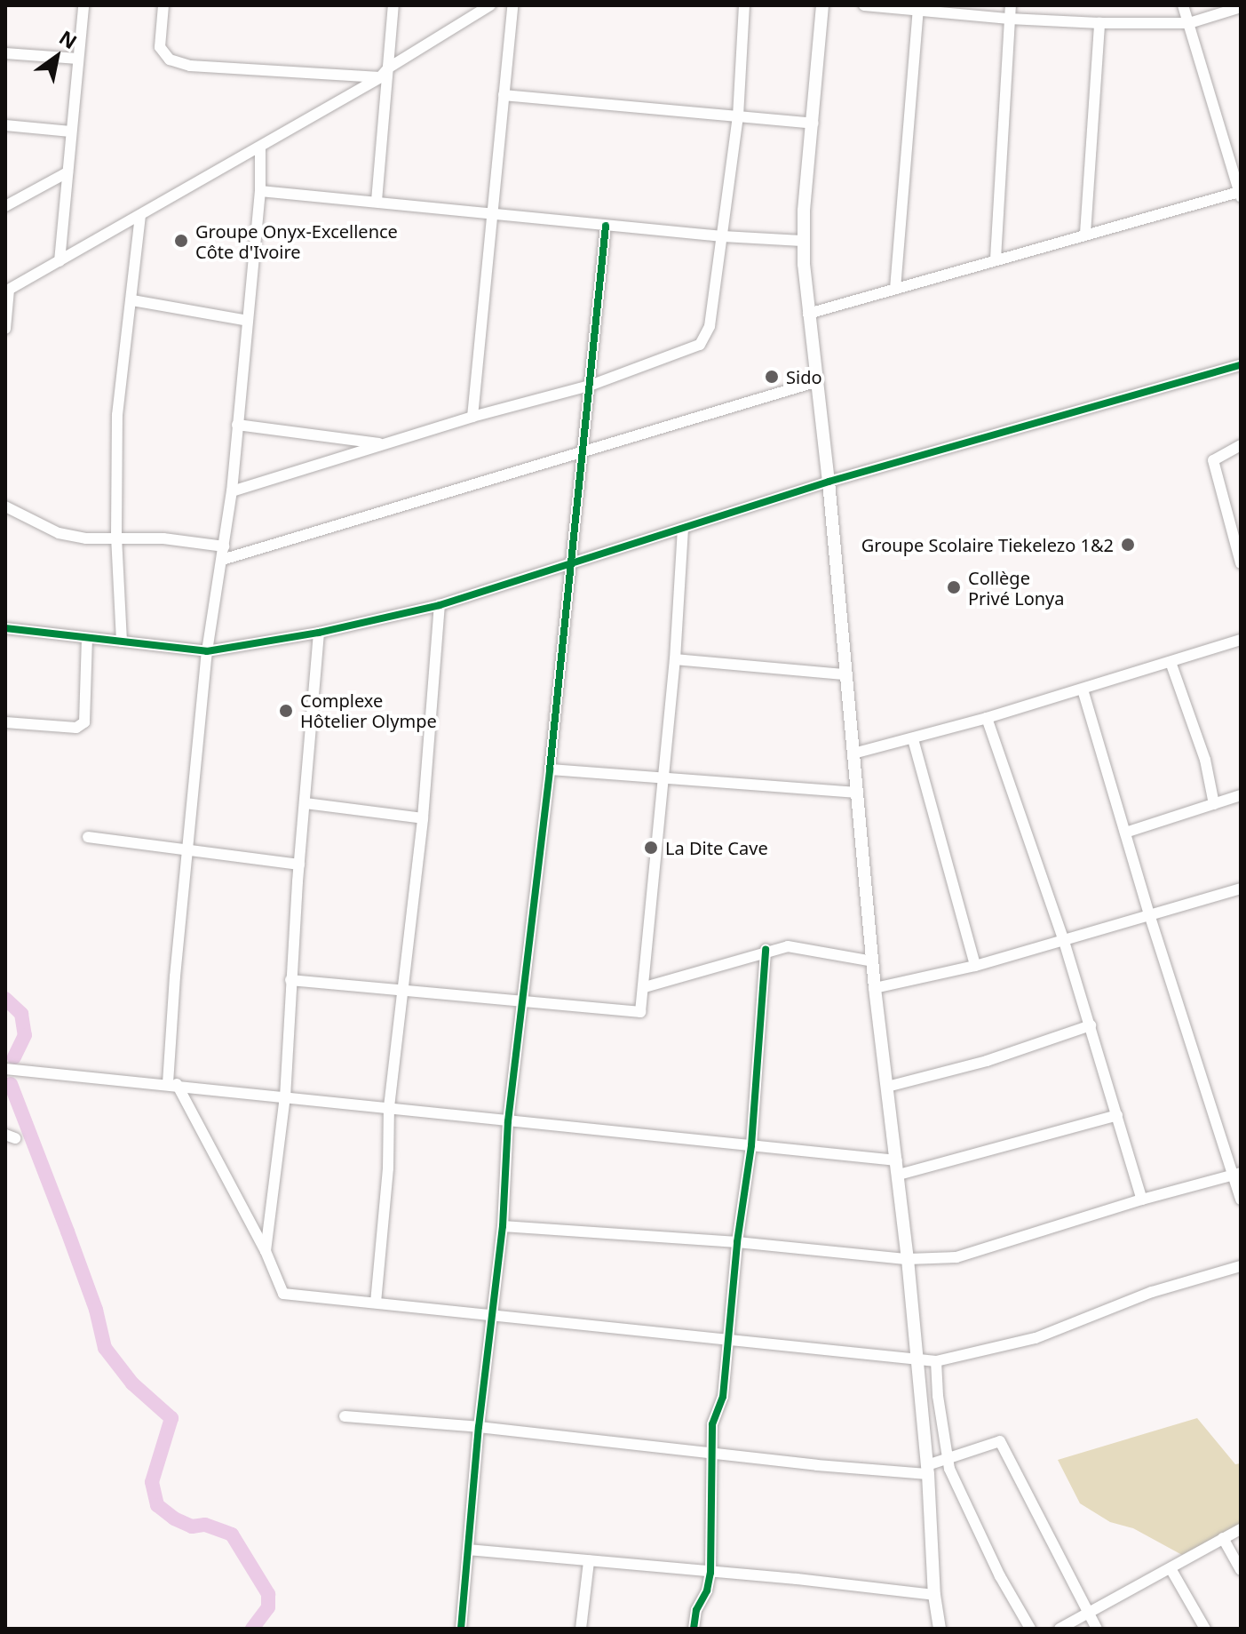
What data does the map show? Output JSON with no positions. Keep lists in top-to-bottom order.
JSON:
{
  "places": [
    "Groupe Onyx-Excellence Côte d'Ivoire",
    "Sido",
    "Groupe Scolaire Tiekelezo 1&2",
    "Collège Privé Lonya",
    "Complexe Hôtelier Olympe",
    "La Dite Cave"
  ],
  "north": "top right"
}
